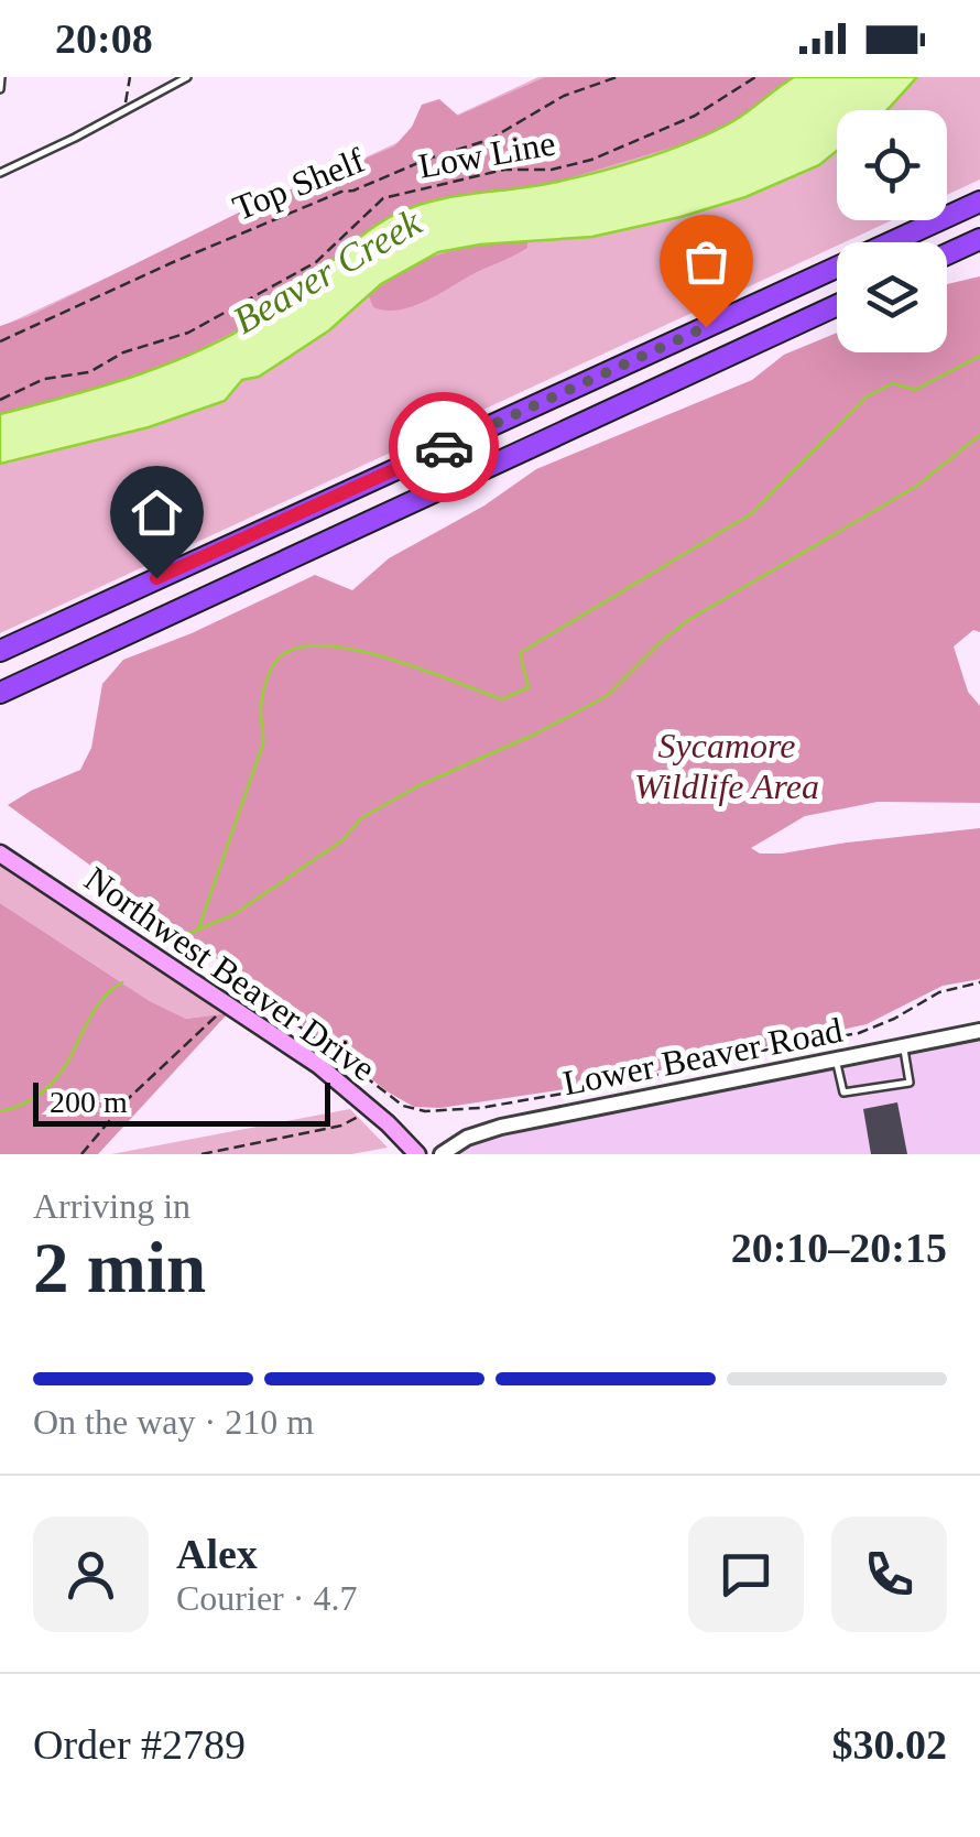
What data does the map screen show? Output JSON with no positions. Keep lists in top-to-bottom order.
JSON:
{
  "streets": {
    "main road": ["Northwest Beaver Drive"],
    "street": ["Lower Beaver Road"],
    "path": ["Low Line", "Top Shelf"]
  },
  "water": ["Beaver Creek"],
  "parks": ["Sycamore Wildlife Area"],
  "scale_bar": "200 m",
  "page": {
    "status": "20:08",
    "scale": "200 m",
    "heading": ["2 min", "Arriving in", "20:10–20:15"],
    "panel": [
      "Alex",
      "Courier · 4.7",
      "Order #2789",
      "$30.02"
    ],
    "bar": "On the way · 210 m"
  }
}
